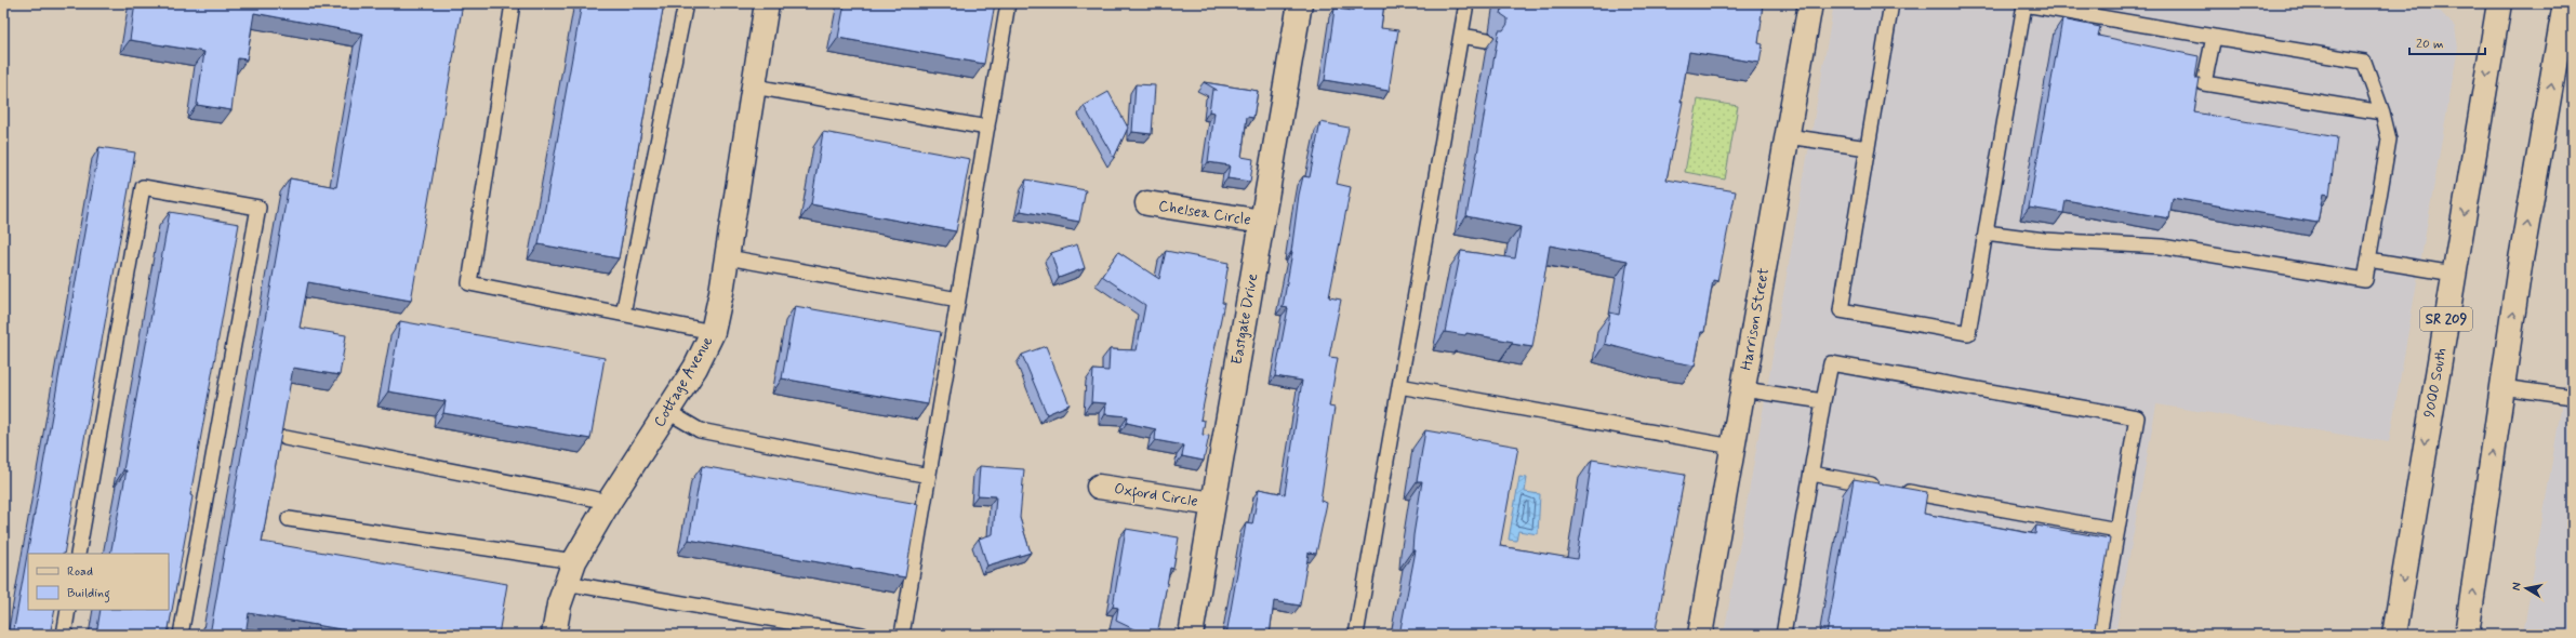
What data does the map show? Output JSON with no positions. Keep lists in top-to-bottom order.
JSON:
{
  "streets": {
    "street": [
      "Chelsea Circle",
      "Eastgate Drive",
      "Harrison Street",
      "SR 209",
      "Cottage Avenue",
      "9000 South",
      "Oxford Circle"
    ]
  },
  "crossings": [
    ["Chelsea Circle", "Eastgate Drive"],
    ["Eastgate Drive", "Oxford Circle"]
  ],
  "legend": ["Road", "Building"],
  "scale_bar": "20 m",
  "north": "left"
}
